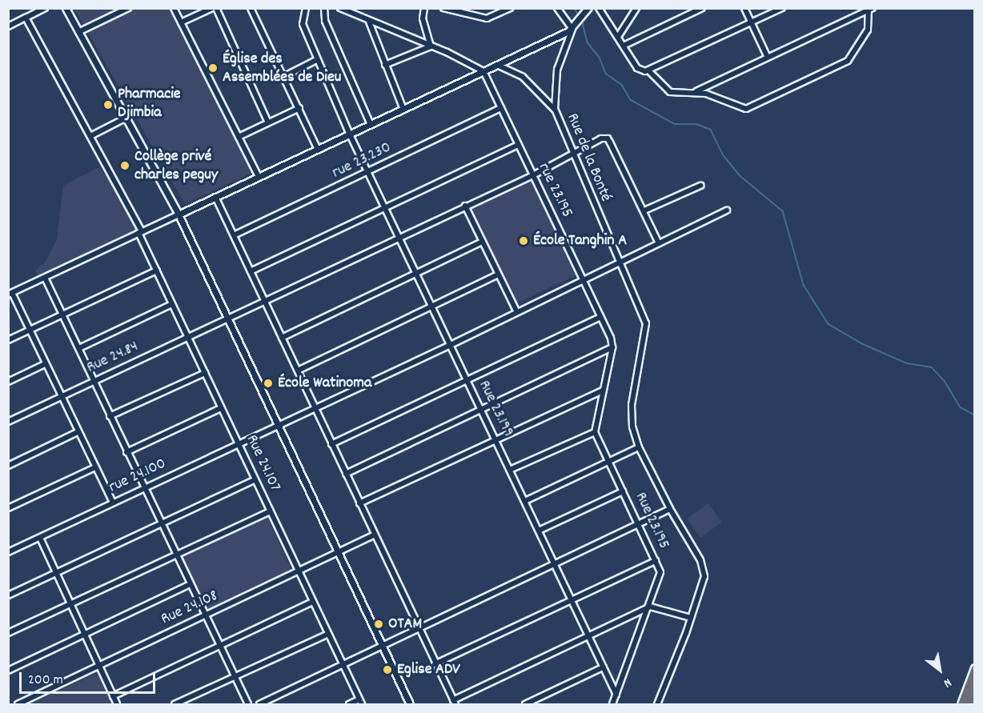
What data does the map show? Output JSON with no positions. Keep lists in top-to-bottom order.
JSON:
{
  "streets": {
    "street": [
      "Rue de la Bonté",
      "rue 23.230",
      "rue 23.195",
      "Rue 24.84",
      "Rue 23.199",
      "Rue 24.107",
      "rue 24.100",
      "Rue 23.195",
      "Rue 24.108"
    ]
  },
  "crossings": [
    ["Rue de la Bonté", "Rue 24.84"],
    ["Rue de la Bonté", "rue 24.100"],
    ["rue 23.230", "rue 23.195"],
    ["rue 23.230", "Rue 23.199"],
    ["rue 23.195", "Rue 24.84"],
    ["rue 23.195", "rue 24.100"],
    ["Rue 24.84", "Rue 23.199"],
    ["Rue 24.84", "Rue 24.107"],
    ["Rue 23.199", "rue 24.100"],
    ["Rue 23.199", "Rue 23.195"],
    ["Rue 24.107", "rue 24.100"],
    ["Rue 24.107", "Rue 24.108"]
  ],
  "places": [
    "Église des Assemblées de Dieu",
    "Pharmacie Djimbia",
    "Collège privé charles peguy",
    "École Tanghin A",
    "École Watinoma",
    "OTAM",
    "Eglise ADV"
  ],
  "scale_bar": "200 m",
  "north": "bottom right"
}
